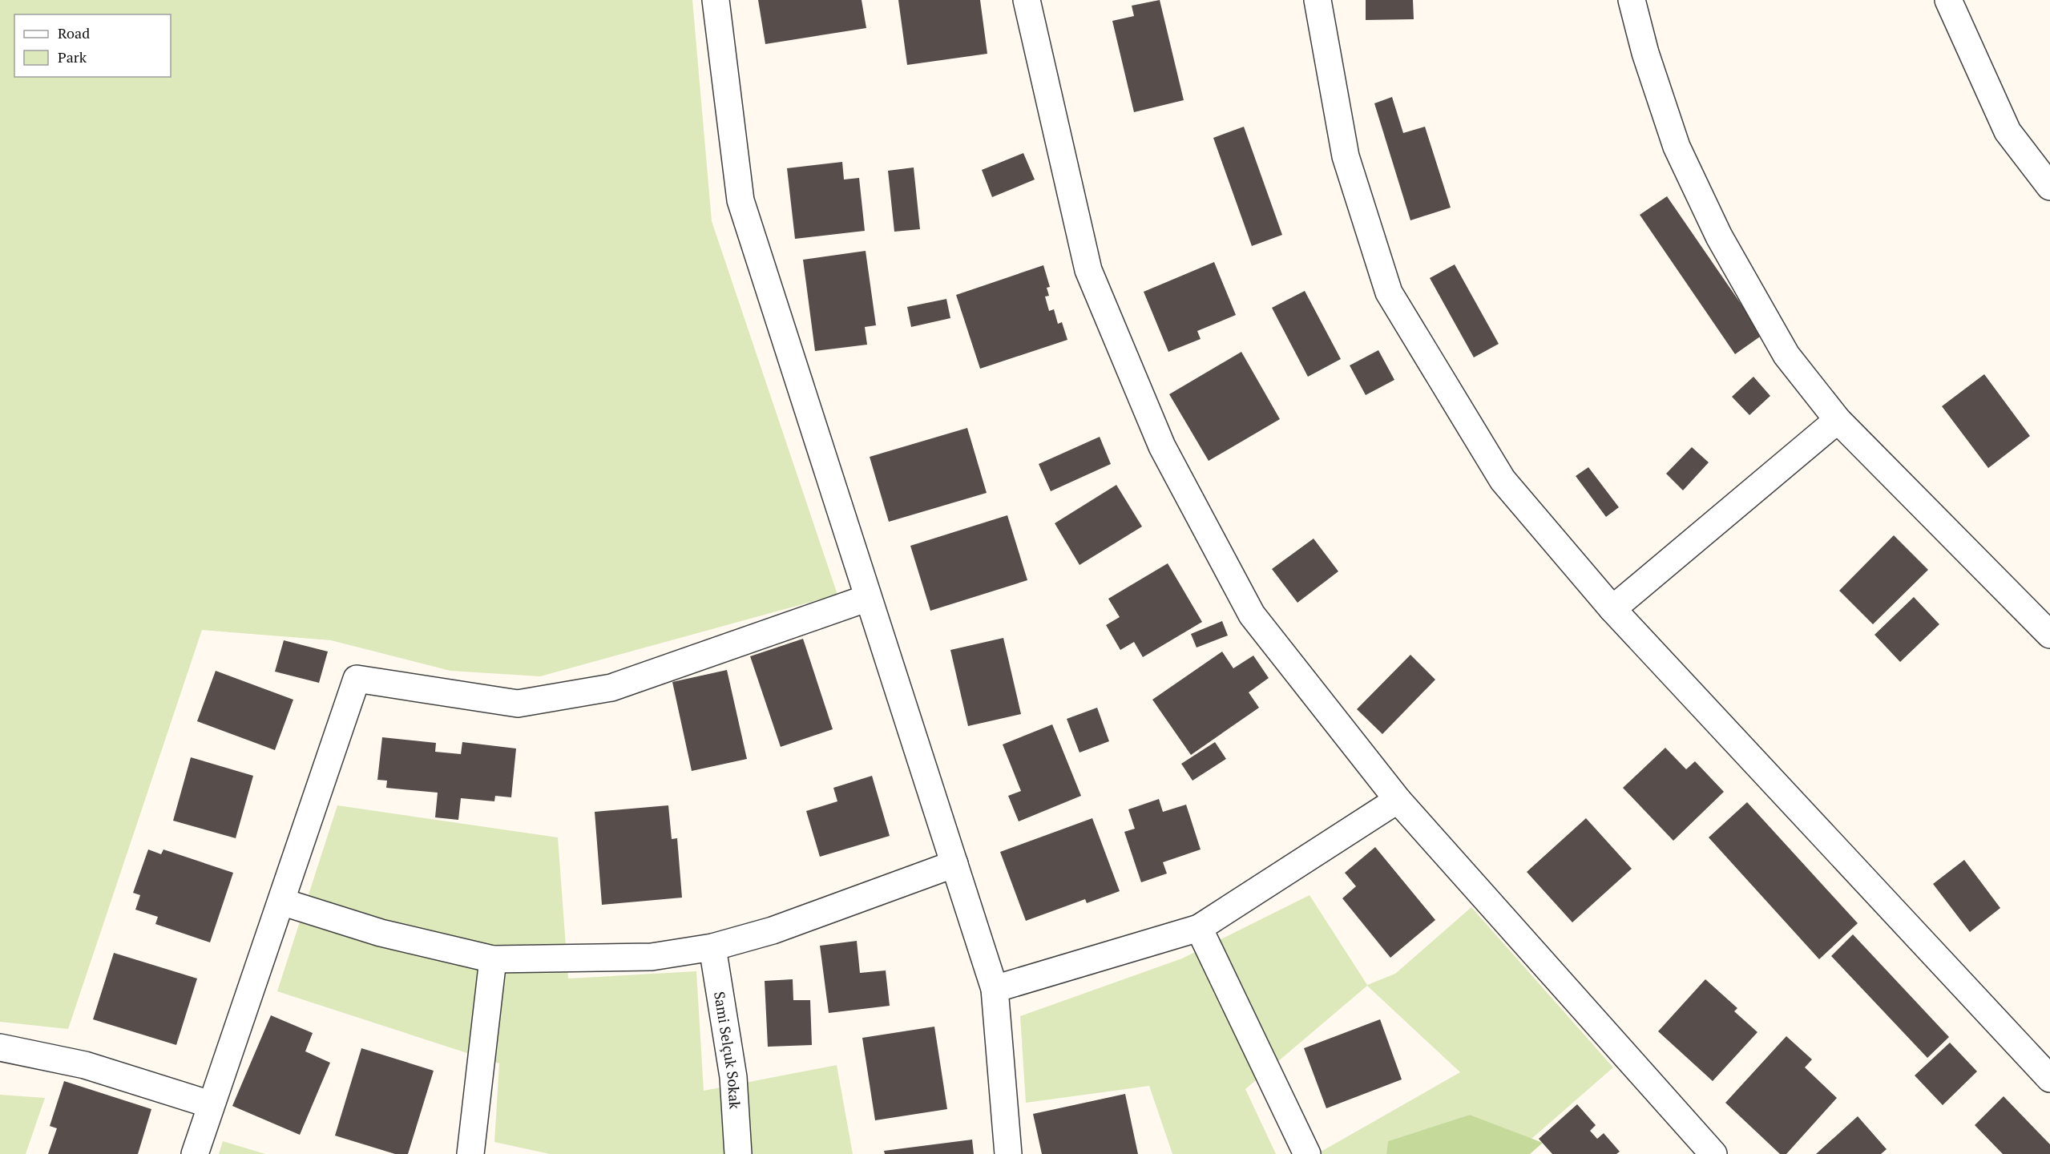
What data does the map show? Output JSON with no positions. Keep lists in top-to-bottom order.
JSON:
{
  "streets": {
    "street": ["Sami Selçuk Sokak"]
  },
  "legend": ["Road", "Park"]
}
